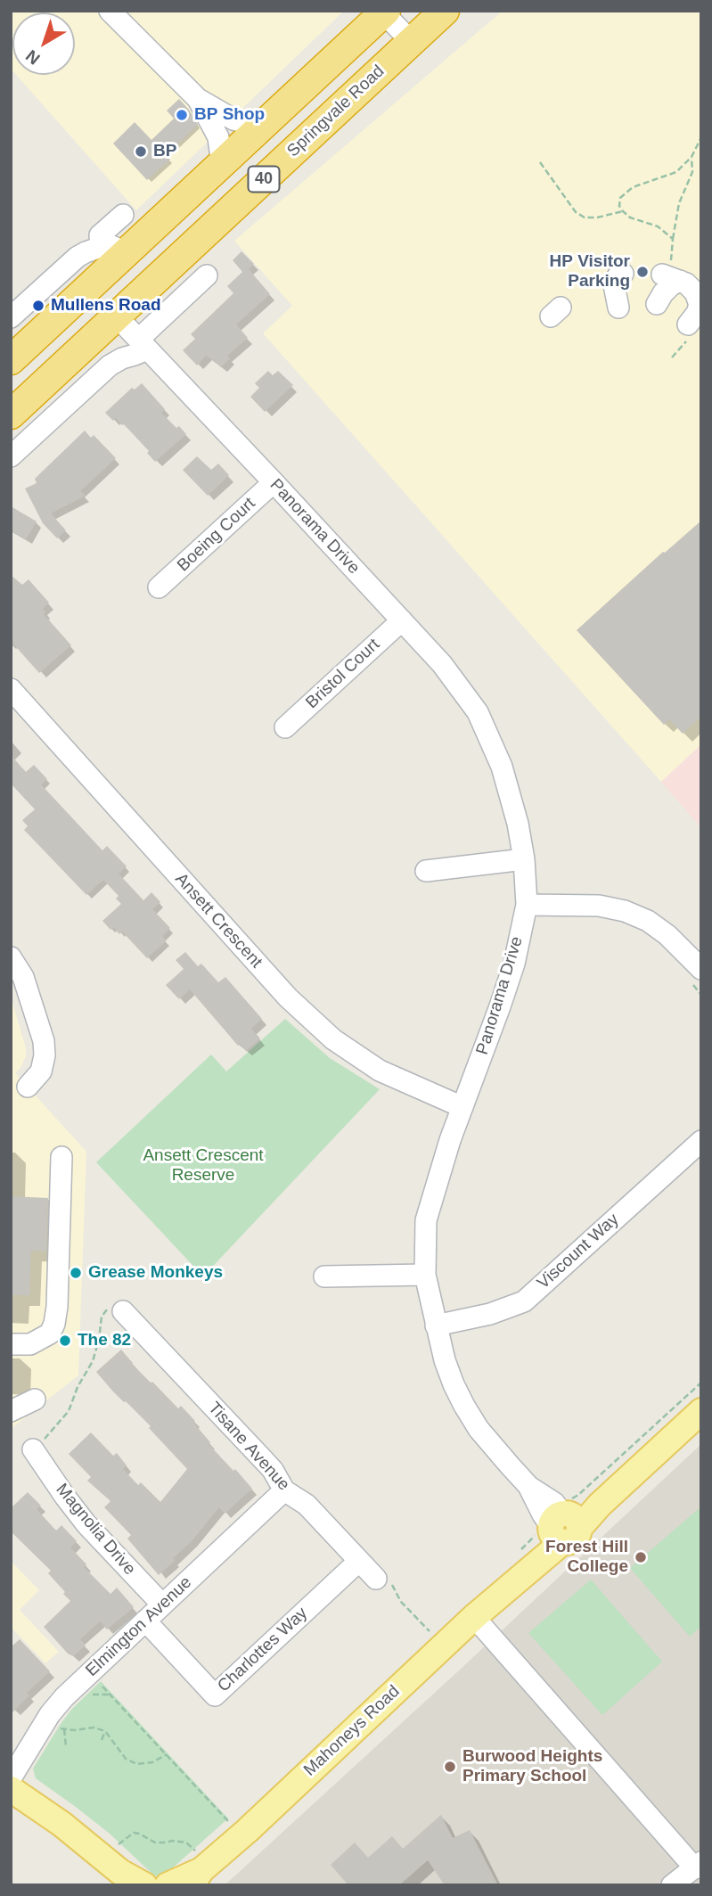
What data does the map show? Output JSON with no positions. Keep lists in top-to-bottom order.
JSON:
{
  "streets": {
    "highway": ["Springvale Road", "40"],
    "main road": ["Mahoneys Road"],
    "street": [
      "Panorama Drive",
      "Boeing Court",
      "Bristol Court",
      "Ansett Crescent",
      "Viscount Way",
      "Tisane Avenue",
      "Magnolia Drive",
      "Elmington Avenue",
      "Charlottes Way"
    ]
  },
  "crossings": [
    ["Springvale Road", "Panorama Drive"],
    ["Panorama Drive", "Boeing Court"],
    ["Panorama Drive", "Bristol Court"],
    ["Panorama Drive", "Ansett Crescent"],
    ["Panorama Drive", "Viscount Way"],
    ["Panorama Drive", "Mahoneys Road"],
    ["Tisane Avenue", "Elmington Avenue"],
    ["Tisane Avenue", "Charlottes Way"],
    ["Magnolia Drive", "Elmington Avenue"],
    ["Elmington Avenue", "Charlottes Way"]
  ],
  "parks": ["Ansett Crescent Reserve"],
  "places": [
    "BP Shop",
    "BP",
    "HP Visitor Parking",
    "Mullens Road",
    "Grease Monkeys",
    "The 82",
    "Forest Hill College",
    "Burwood Heights Primary School"
  ],
  "north": "bottom left"
}
